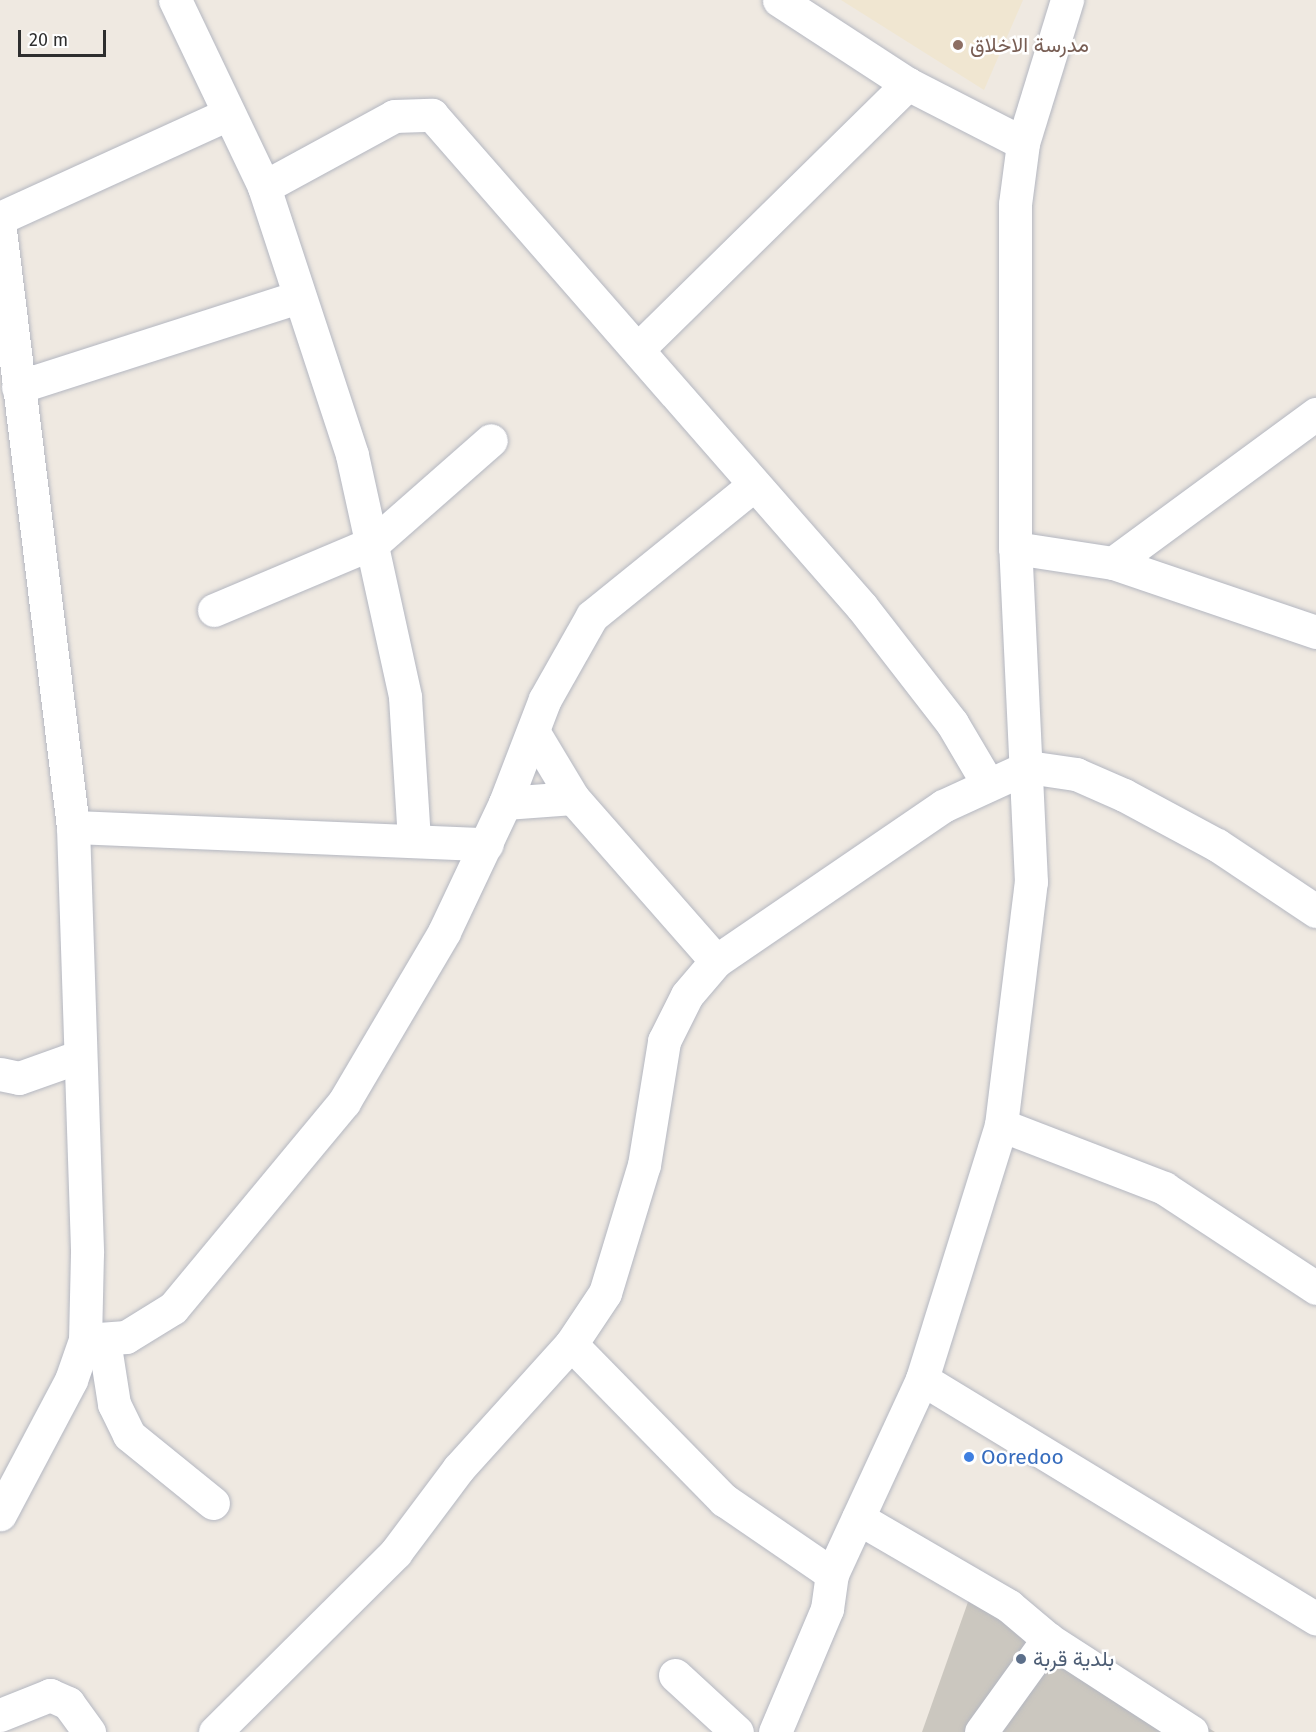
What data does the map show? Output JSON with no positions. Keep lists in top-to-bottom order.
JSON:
{
  "places": ["مدرسة الاخلاق", "Ooredoo", "بلدية قربة"],
  "scale_bar": "20 m"
}
